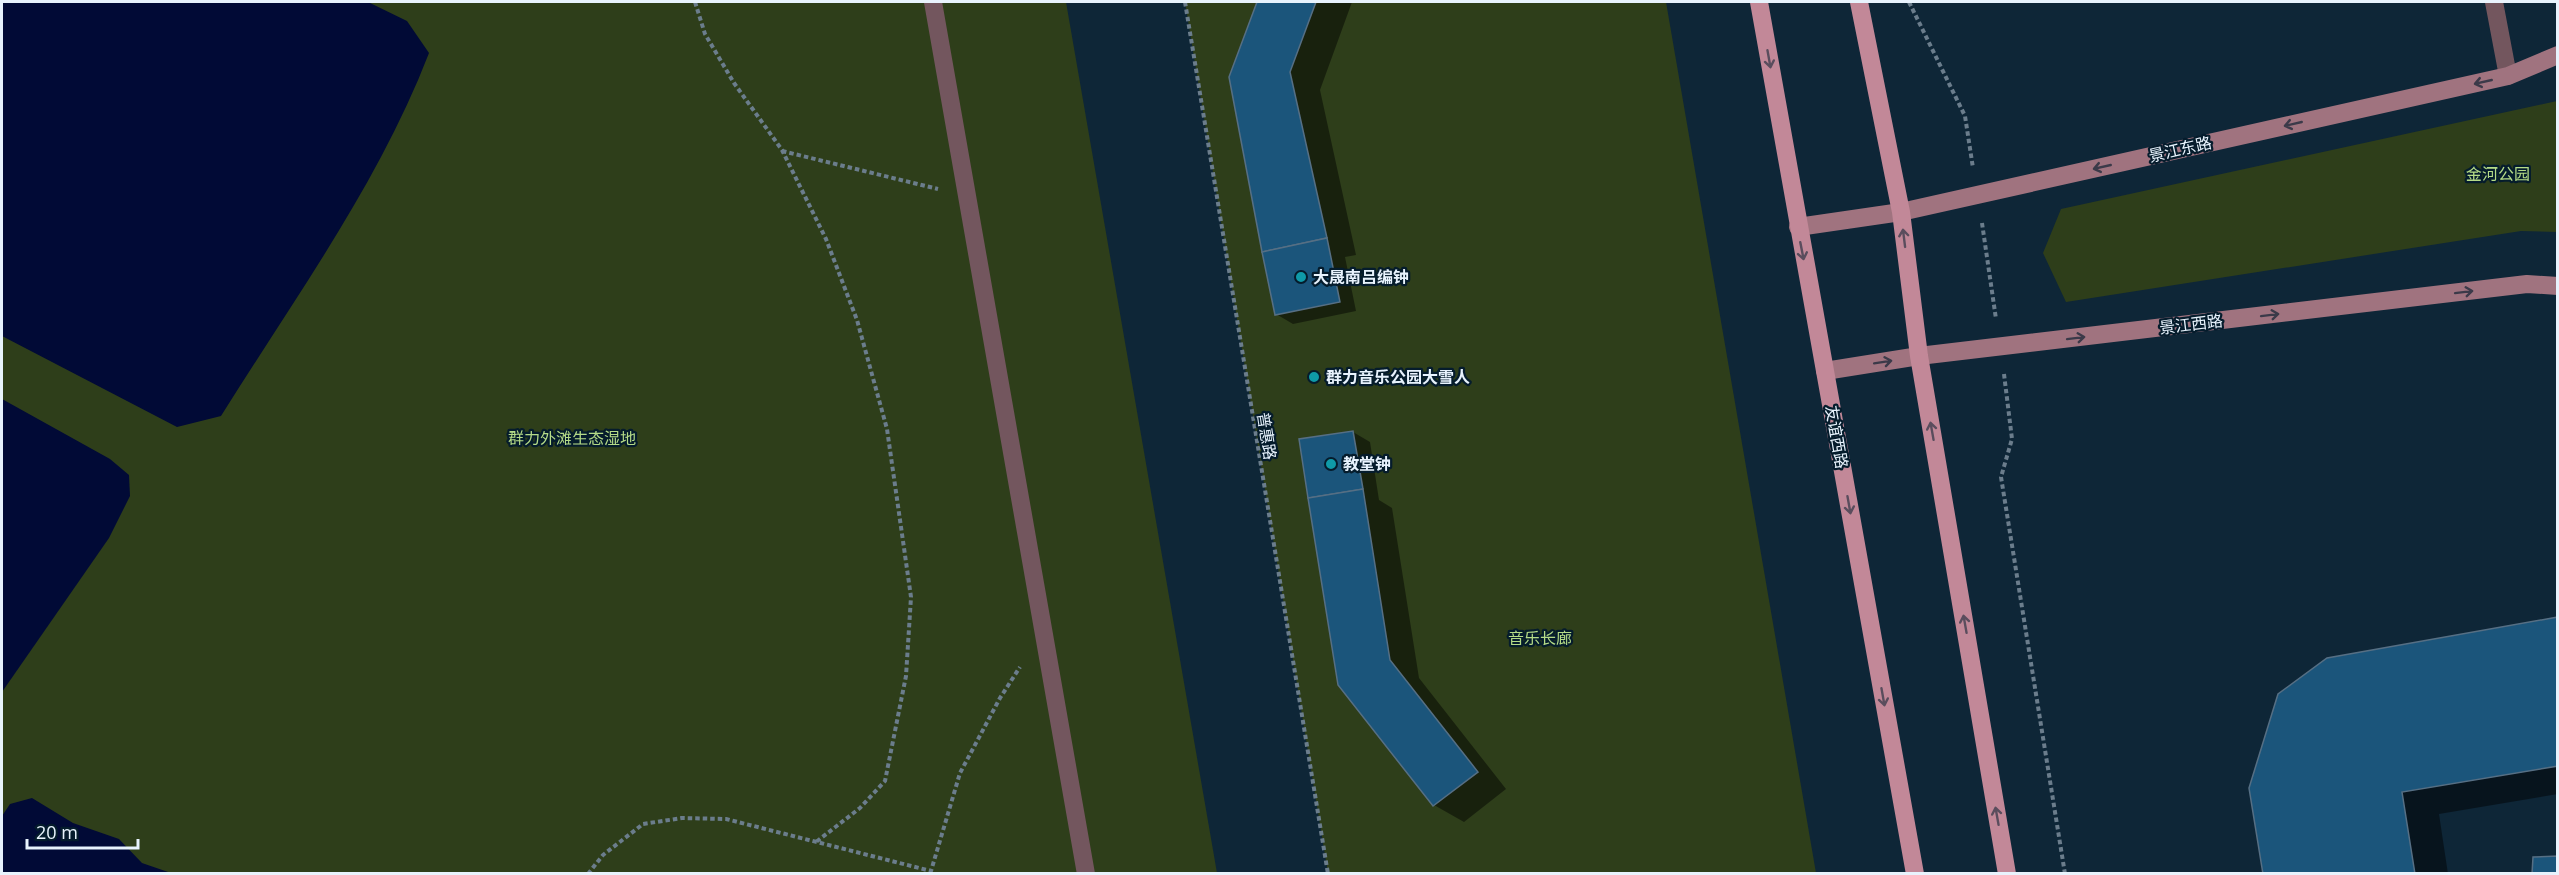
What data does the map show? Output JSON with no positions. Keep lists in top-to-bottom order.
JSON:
{
  "streets": {
    "main road": ["景江东路", "景江西路", "友谊西路"],
    "path": ["普惠路"]
  },
  "crossings": [
    ["景江东路", "友谊西路"],
    ["景江西路", "友谊西路"]
  ],
  "one_way": ["景江东路", "景江西路"],
  "parks": ["金河公园", "群力外滩生态湿地", "音乐长廊"],
  "places": ["大晟南吕编钟", "群力音乐公园大雪人", "教堂钟"],
  "scale_bar": "20 m"
}
